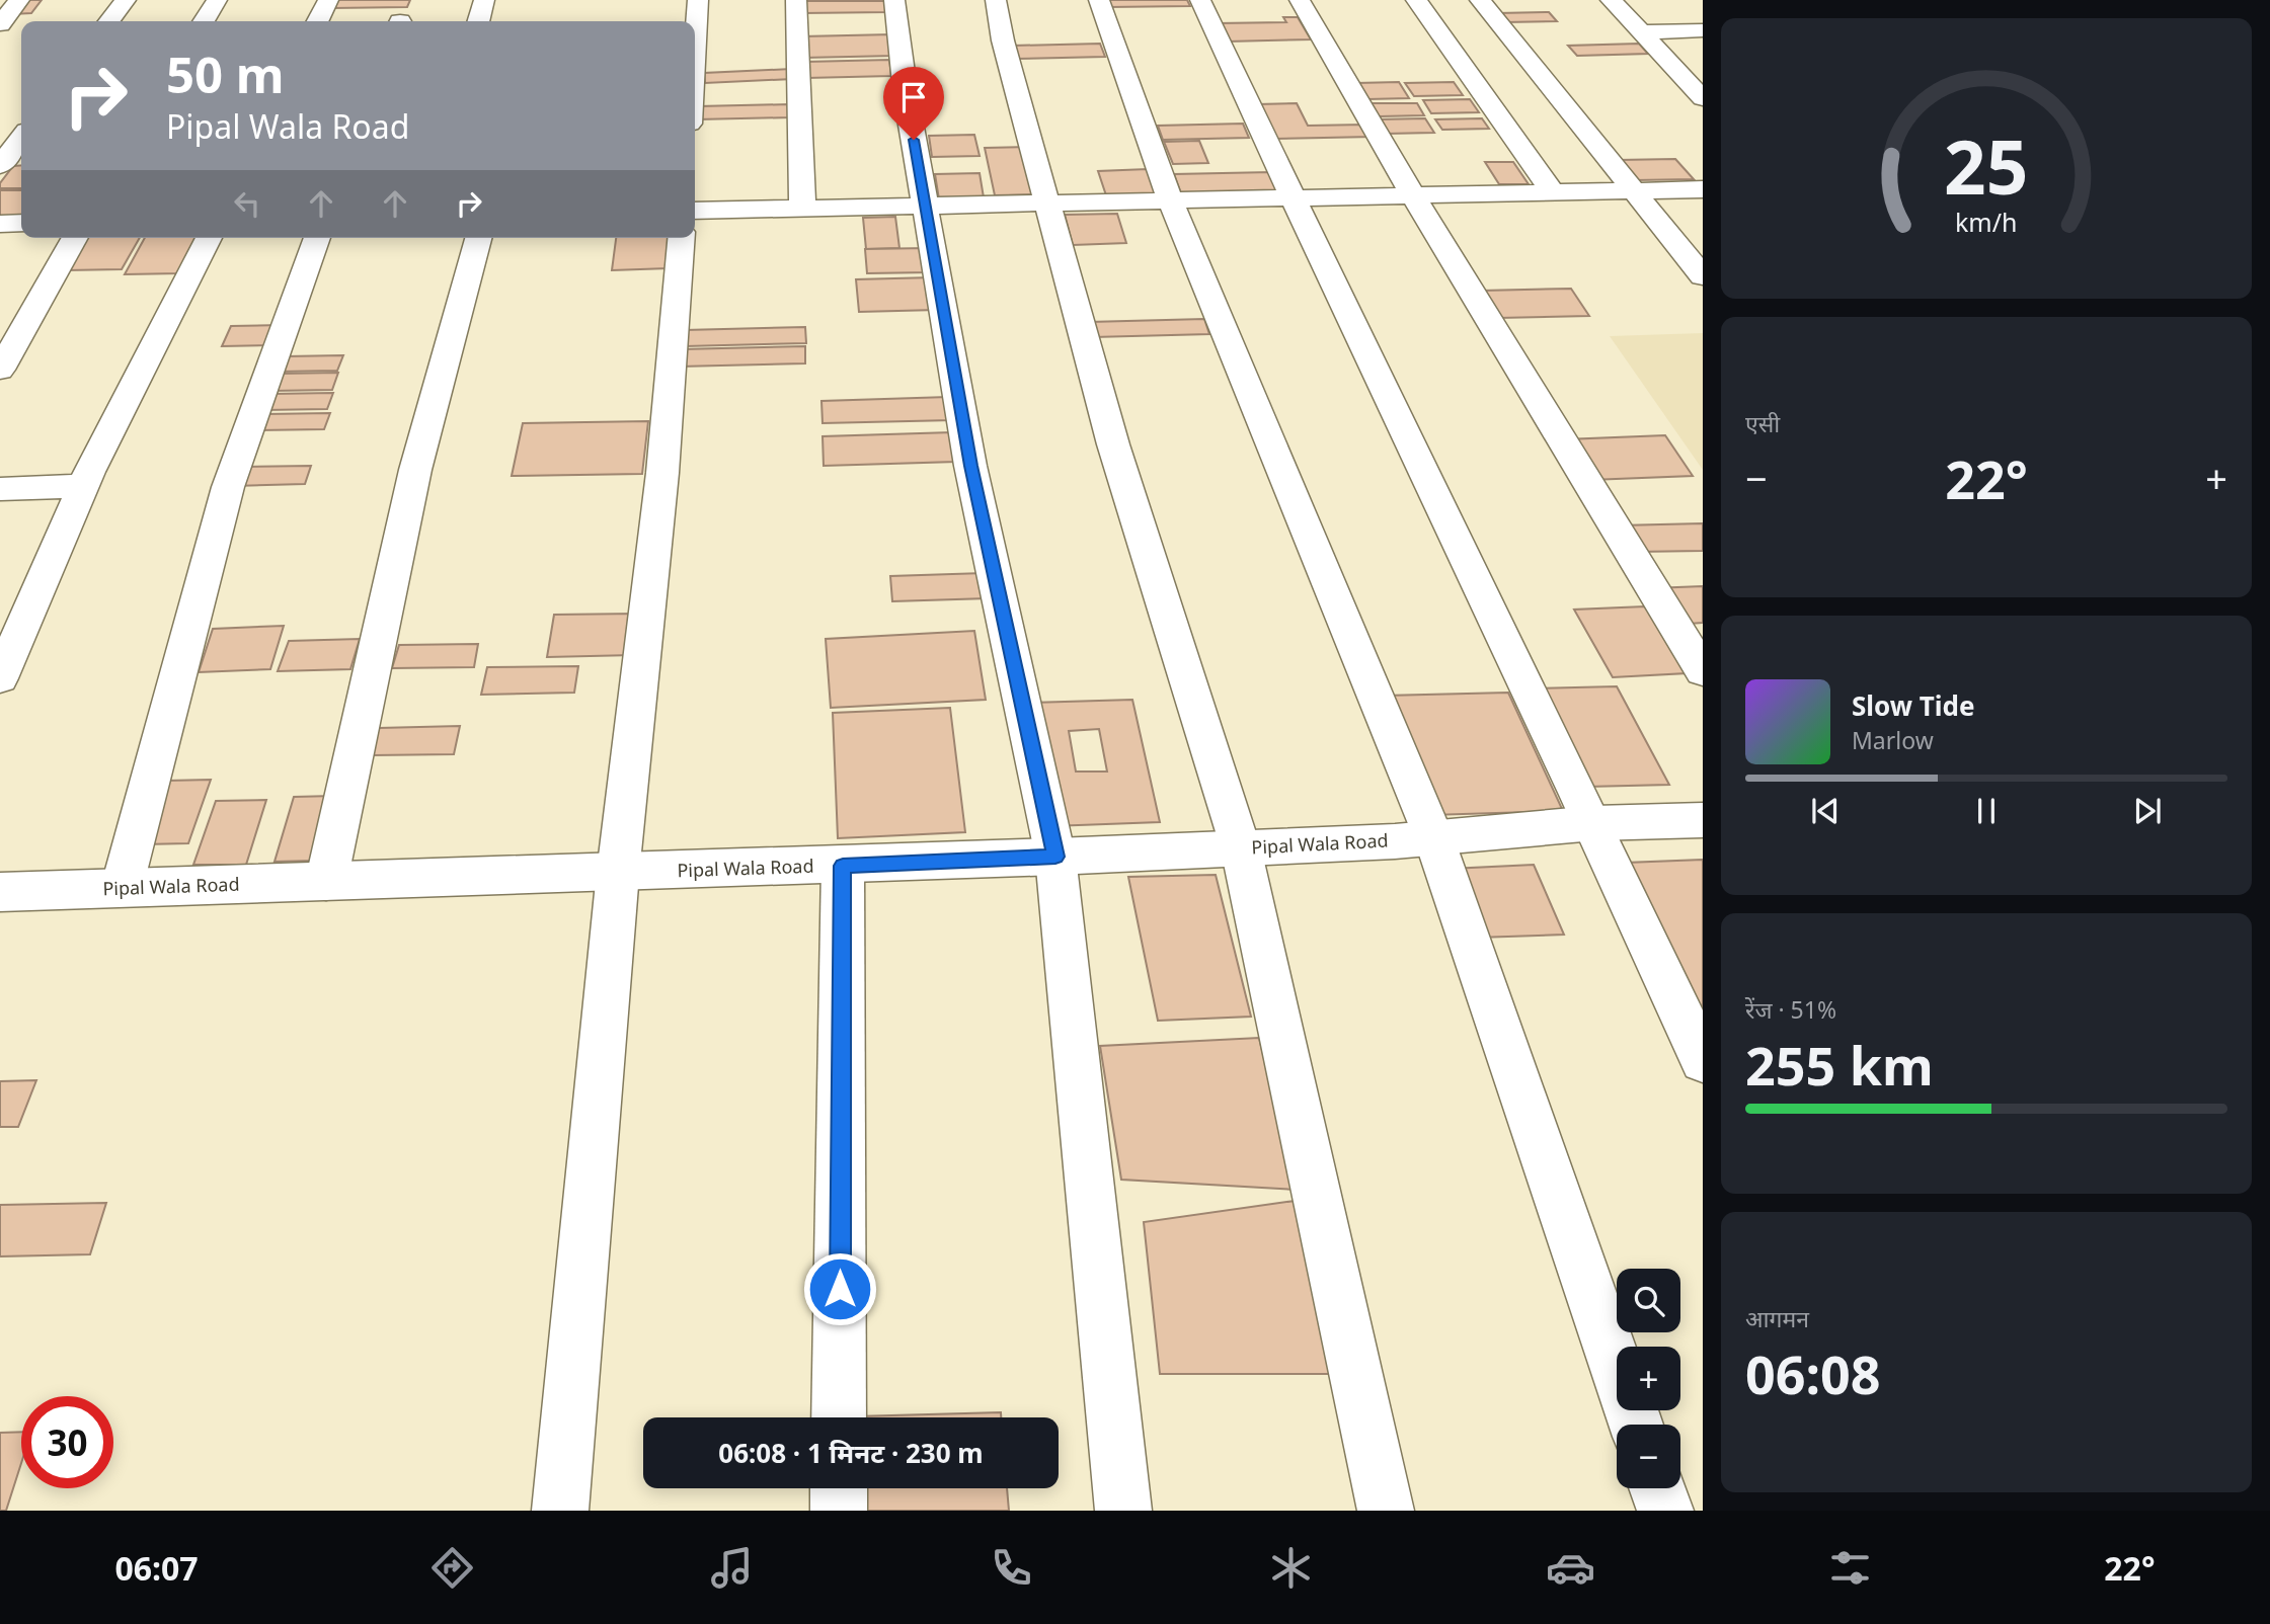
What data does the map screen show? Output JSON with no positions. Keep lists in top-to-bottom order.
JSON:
{
  "streets": {
    "street": ["Pipal Wala Road"]
  },
  "page": {
    "turn": ["50 m", "Pipal Wala Road"],
    "tile": [
      "एसी",
      ["रेंज · 51%", "255 km"],
      ["आगमन", "06:08"]
    ],
    "heat": ["−", "22°", "+"],
    "song": ["Slow Tide", "Marlow"],
    "map_buttons": ["+", "−"],
    "limit": "30",
    "trip": "06:08 · 1 मिनट · 230 m",
    "tabs": ["06:07", "22°"],
    "gauge": ["25", "km/h"]
  }
}
